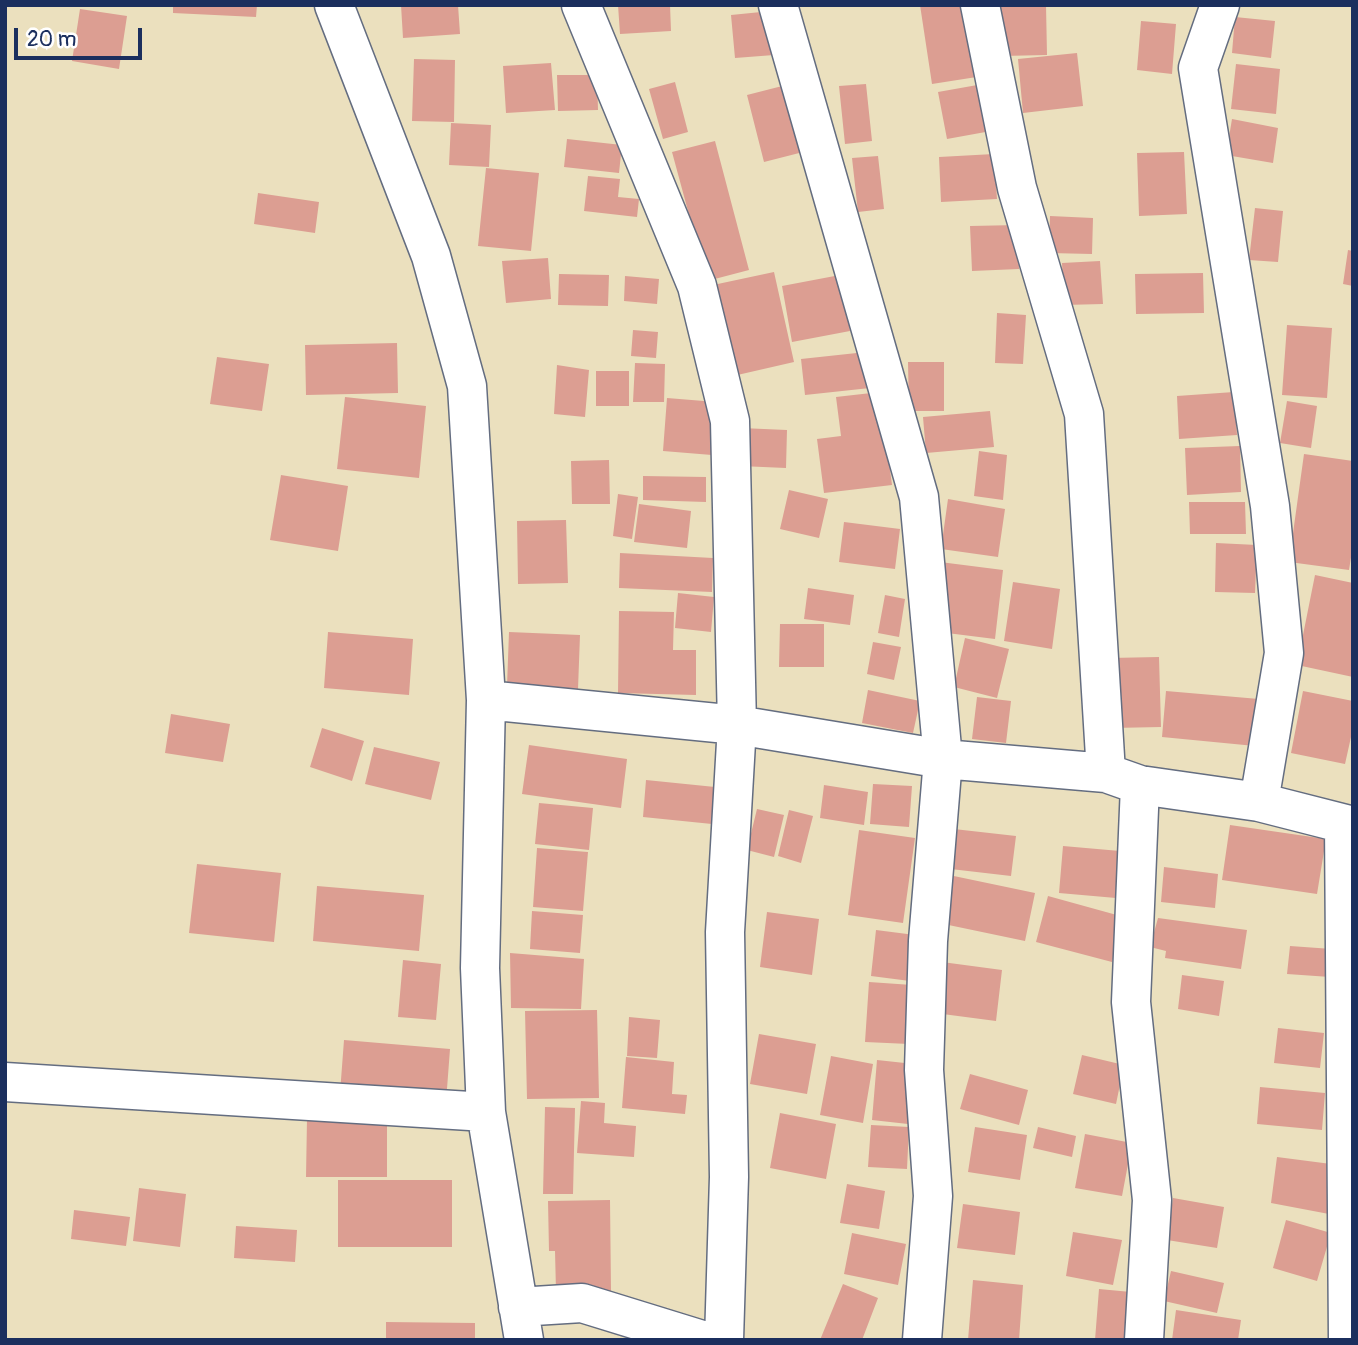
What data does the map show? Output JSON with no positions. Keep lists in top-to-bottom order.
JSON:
{
  "scale_bar": "20 m"
}
